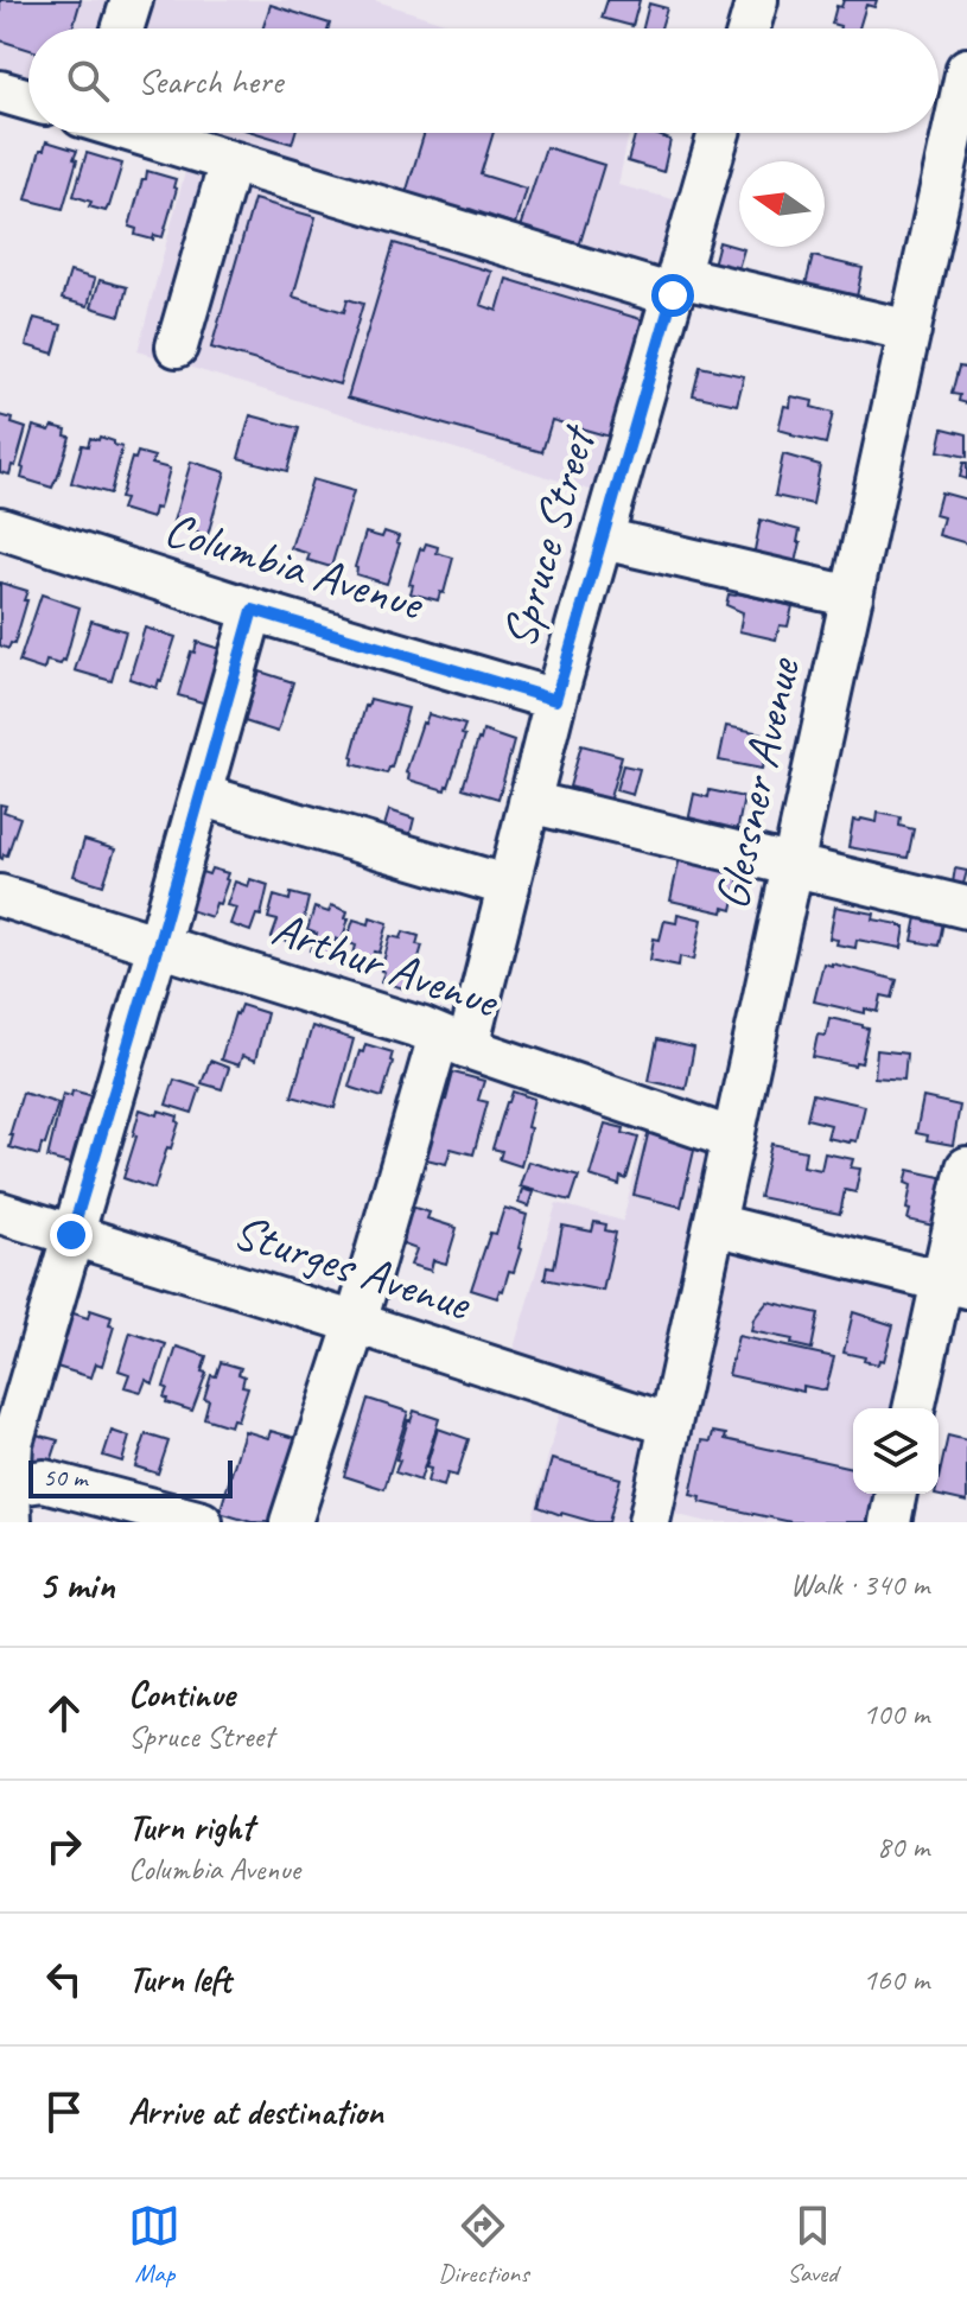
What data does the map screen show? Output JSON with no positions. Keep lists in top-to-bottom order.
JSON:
{
  "streets": {
    "street": [
      "Spruce Street",
      "Columbia Avenue",
      "Glessner Avenue",
      "Arthur Avenue",
      "Sturges Avenue"
    ]
  },
  "crossings": [
    ["Spruce Street", "Columbia Avenue"],
    ["Spruce Street", "Arthur Avenue"],
    ["Spruce Street", "Sturges Avenue"],
    ["Glessner Avenue", "Arthur Avenue"],
    ["Glessner Avenue", "Sturges Avenue"]
  ],
  "scale_bar": "50 m",
  "north": "left",
  "page": {
    "search": "Search here",
    "scale": "50 m",
    "heading": ["5 min", "Walk · 340 m"],
    "list": [
      ["Continue", "Spruce Street", "100 m"],
      ["Turn right", "Columbia Avenue", "80 m"],
      ["Turn left", "160 m"],
      "Arrive at destination"
    ],
    "nav": ["Map", "Directions", "Saved"]
  }
}
